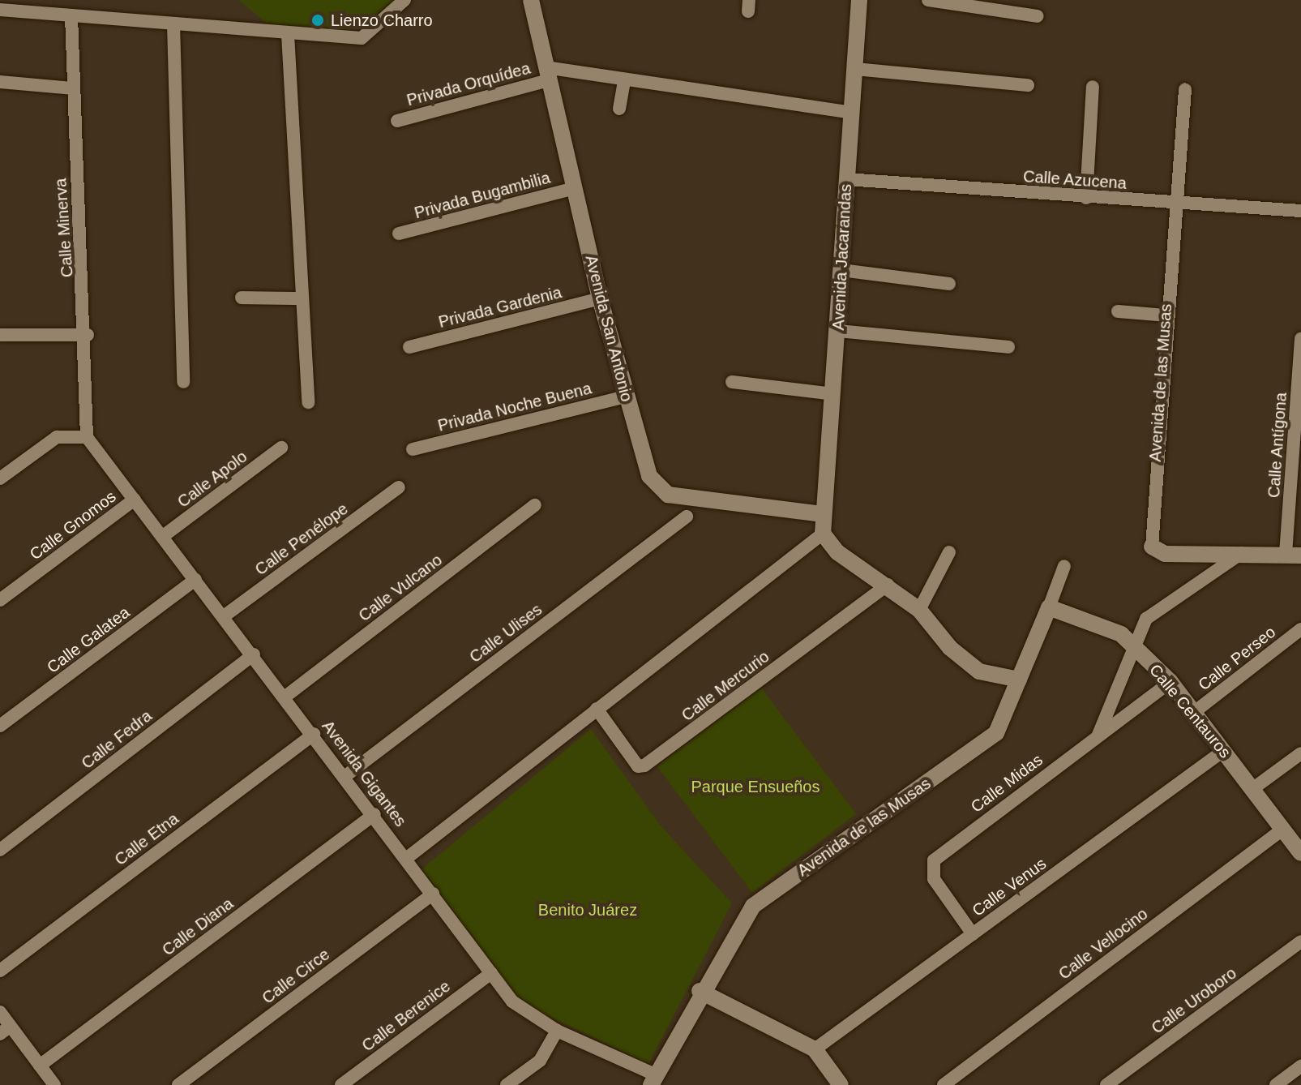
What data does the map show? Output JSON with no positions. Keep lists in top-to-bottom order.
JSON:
{
  "streets": {
    "street": [
      "Privada Orquídea",
      "Calle Azucena",
      "Privada Bugambilia",
      "Calle Minerva",
      "Avenida Jacarandas",
      "Privada Gardenia",
      "Avenida San Antonio",
      "Avenida de las Musas",
      "Privada Noche Buena",
      "Calle Antígona",
      "Calle Apolo",
      "Calle Gnomos",
      "Calle Penélope",
      "Calle Vulcano",
      "Calle Ulises",
      "Calle Galatea",
      "Calle Perseo",
      "Calle Mercurio",
      "Calle Centauros",
      "Calle Fedra",
      "Avenida Gigantes",
      "Calle Midas",
      "Calle Etna",
      "Calle Venus",
      "Calle Diana",
      "Calle Vellocino",
      "Calle Circe",
      "Calle Uroboro",
      "Calle Berenice"
    ]
  },
  "crossings": [
    ["Privada Orquídea", "Avenida San Antonio"],
    ["Calle Azucena", "Avenida Jacarandas"],
    ["Calle Azucena", "Avenida de las Musas"],
    ["Privada Bugambilia", "Avenida San Antonio"],
    ["Calle Minerva", "Avenida Gigantes"],
    ["Avenida Jacarandas", "Avenida San Antonio"],
    ["Privada Gardenia", "Avenida San Antonio"],
    ["Avenida San Antonio", "Privada Noche Buena"],
    ["Avenida de las Musas", "Calle Antígona"],
    ["Avenida de las Musas", "Calle Centauros"],
    ["Avenida de las Musas", "Avenida Gigantes"],
    ["Calle Apolo", "Avenida Gigantes"],
    ["Calle Gnomos", "Avenida Gigantes"],
    ["Calle Penélope", "Avenida Gigantes"],
    ["Calle Vulcano", "Avenida Gigantes"],
    ["Calle Ulises", "Avenida Gigantes"],
    ["Calle Galatea", "Avenida Gigantes"],
    ["Calle Perseo", "Calle Centauros"],
    ["Calle Centauros", "Calle Midas"],
    ["Calle Centauros", "Calle Venus"],
    ["Calle Centauros", "Calle Vellocino"],
    ["Calle Fedra", "Avenida Gigantes"],
    ["Avenida Gigantes", "Calle Etna"],
    ["Avenida Gigantes", "Calle Diana"],
    ["Avenida Gigantes", "Calle Circe"],
    ["Avenida Gigantes", "Calle Berenice"],
    ["Calle Midas", "Calle Venus"]
  ],
  "parks": ["Parque Ensueños", "Benito Juárez"],
  "places": ["Lienzo Charro"]
}
